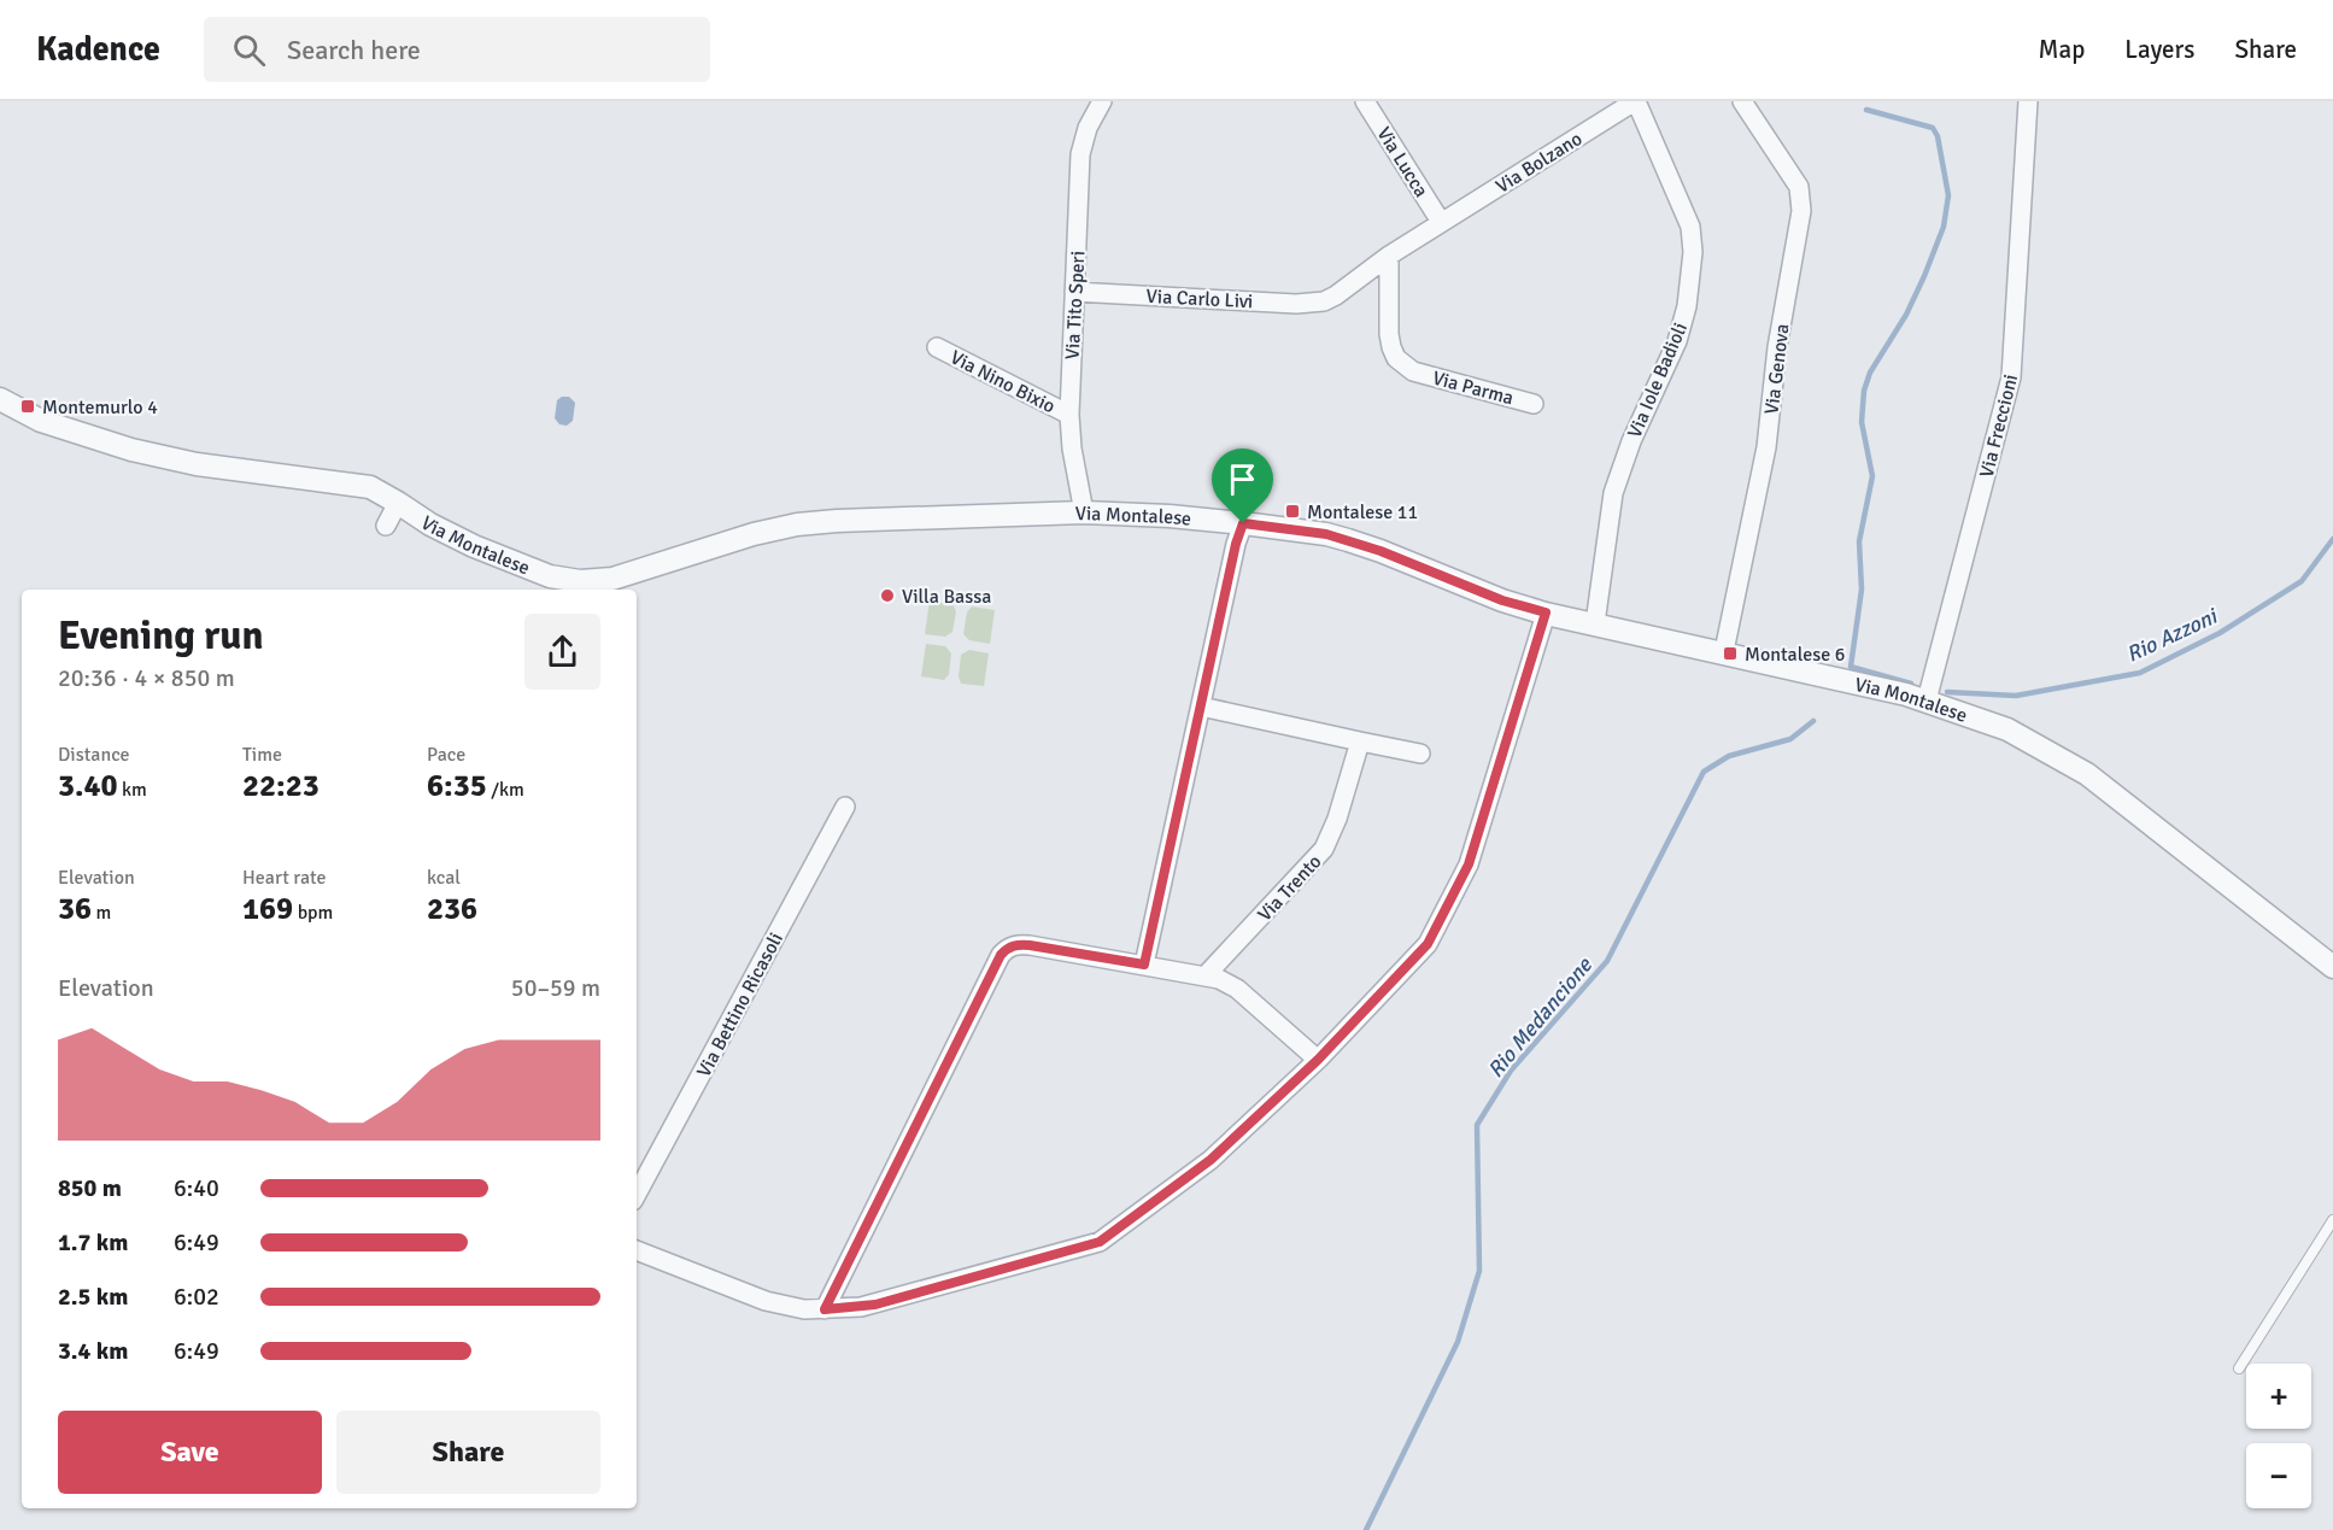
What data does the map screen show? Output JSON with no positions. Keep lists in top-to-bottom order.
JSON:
{
  "streets": {
    "street": [
      "Via Lucca",
      "Via Bolzano",
      "Via Carlo Livi",
      "Via Tito Speri",
      "Via Genova",
      "Via Iole Badioli",
      "Via Nino Bixio",
      "Via Parma",
      "Via Freccioni",
      "Via Montalese",
      "Via Trento",
      "Via Bettino Ricasoli"
    ]
  },
  "crossings": [
    ["Via Lucca", "Via Bolzano"],
    ["Via Bolzano", "Via Carlo Livi"],
    ["Via Bolzano", "Via Iole Badioli"],
    ["Via Bolzano", "Via Parma"],
    ["Via Carlo Livi", "Via Tito Speri"],
    ["Via Tito Speri", "Via Nino Bixio"],
    ["Via Tito Speri", "Via Montalese"],
    ["Via Genova", "Via Montalese"],
    ["Via Iole Badioli", "Via Montalese"],
    ["Via Freccioni", "Via Montalese"]
  ],
  "water": ["Rio Azzoni", "Rio Medancione"],
  "places": {
    "transit": ["Montemurlo 4", "Montalese 11", "Montalese 6"],
    "other": ["Villa Bassa"]
  },
  "page": {
    "header": "Kadence",
    "search": "Search here",
    "nav": ["Map", "Layers", "Share"],
    "heading": ["Evening run", "20:36 · 4 × 850 m"],
    "stats": [
      ["Distance", "3.40 km"],
      ["Time", "22:23"],
      ["Pace", "6:35 /km"],
      ["Elevation", "36 m"],
      ["Heart rate", "169 bpm"],
      ["kcal", "236"]
    ],
    "chart": ["Elevation", "50–59 m"],
    "list": [
      {
        "name": "850 m",
        "note": "6:40"
      },
      {
        "name": "1.7 km",
        "note": "6:49"
      },
      {
        "name": "2.5 km",
        "note": "6:02"
      },
      {
        "name": "3.4 km",
        "note": "6:49"
      }
    ],
    "map_buttons": ["+", "−"],
    "buttons": ["Save", "Share"]
  }
}
